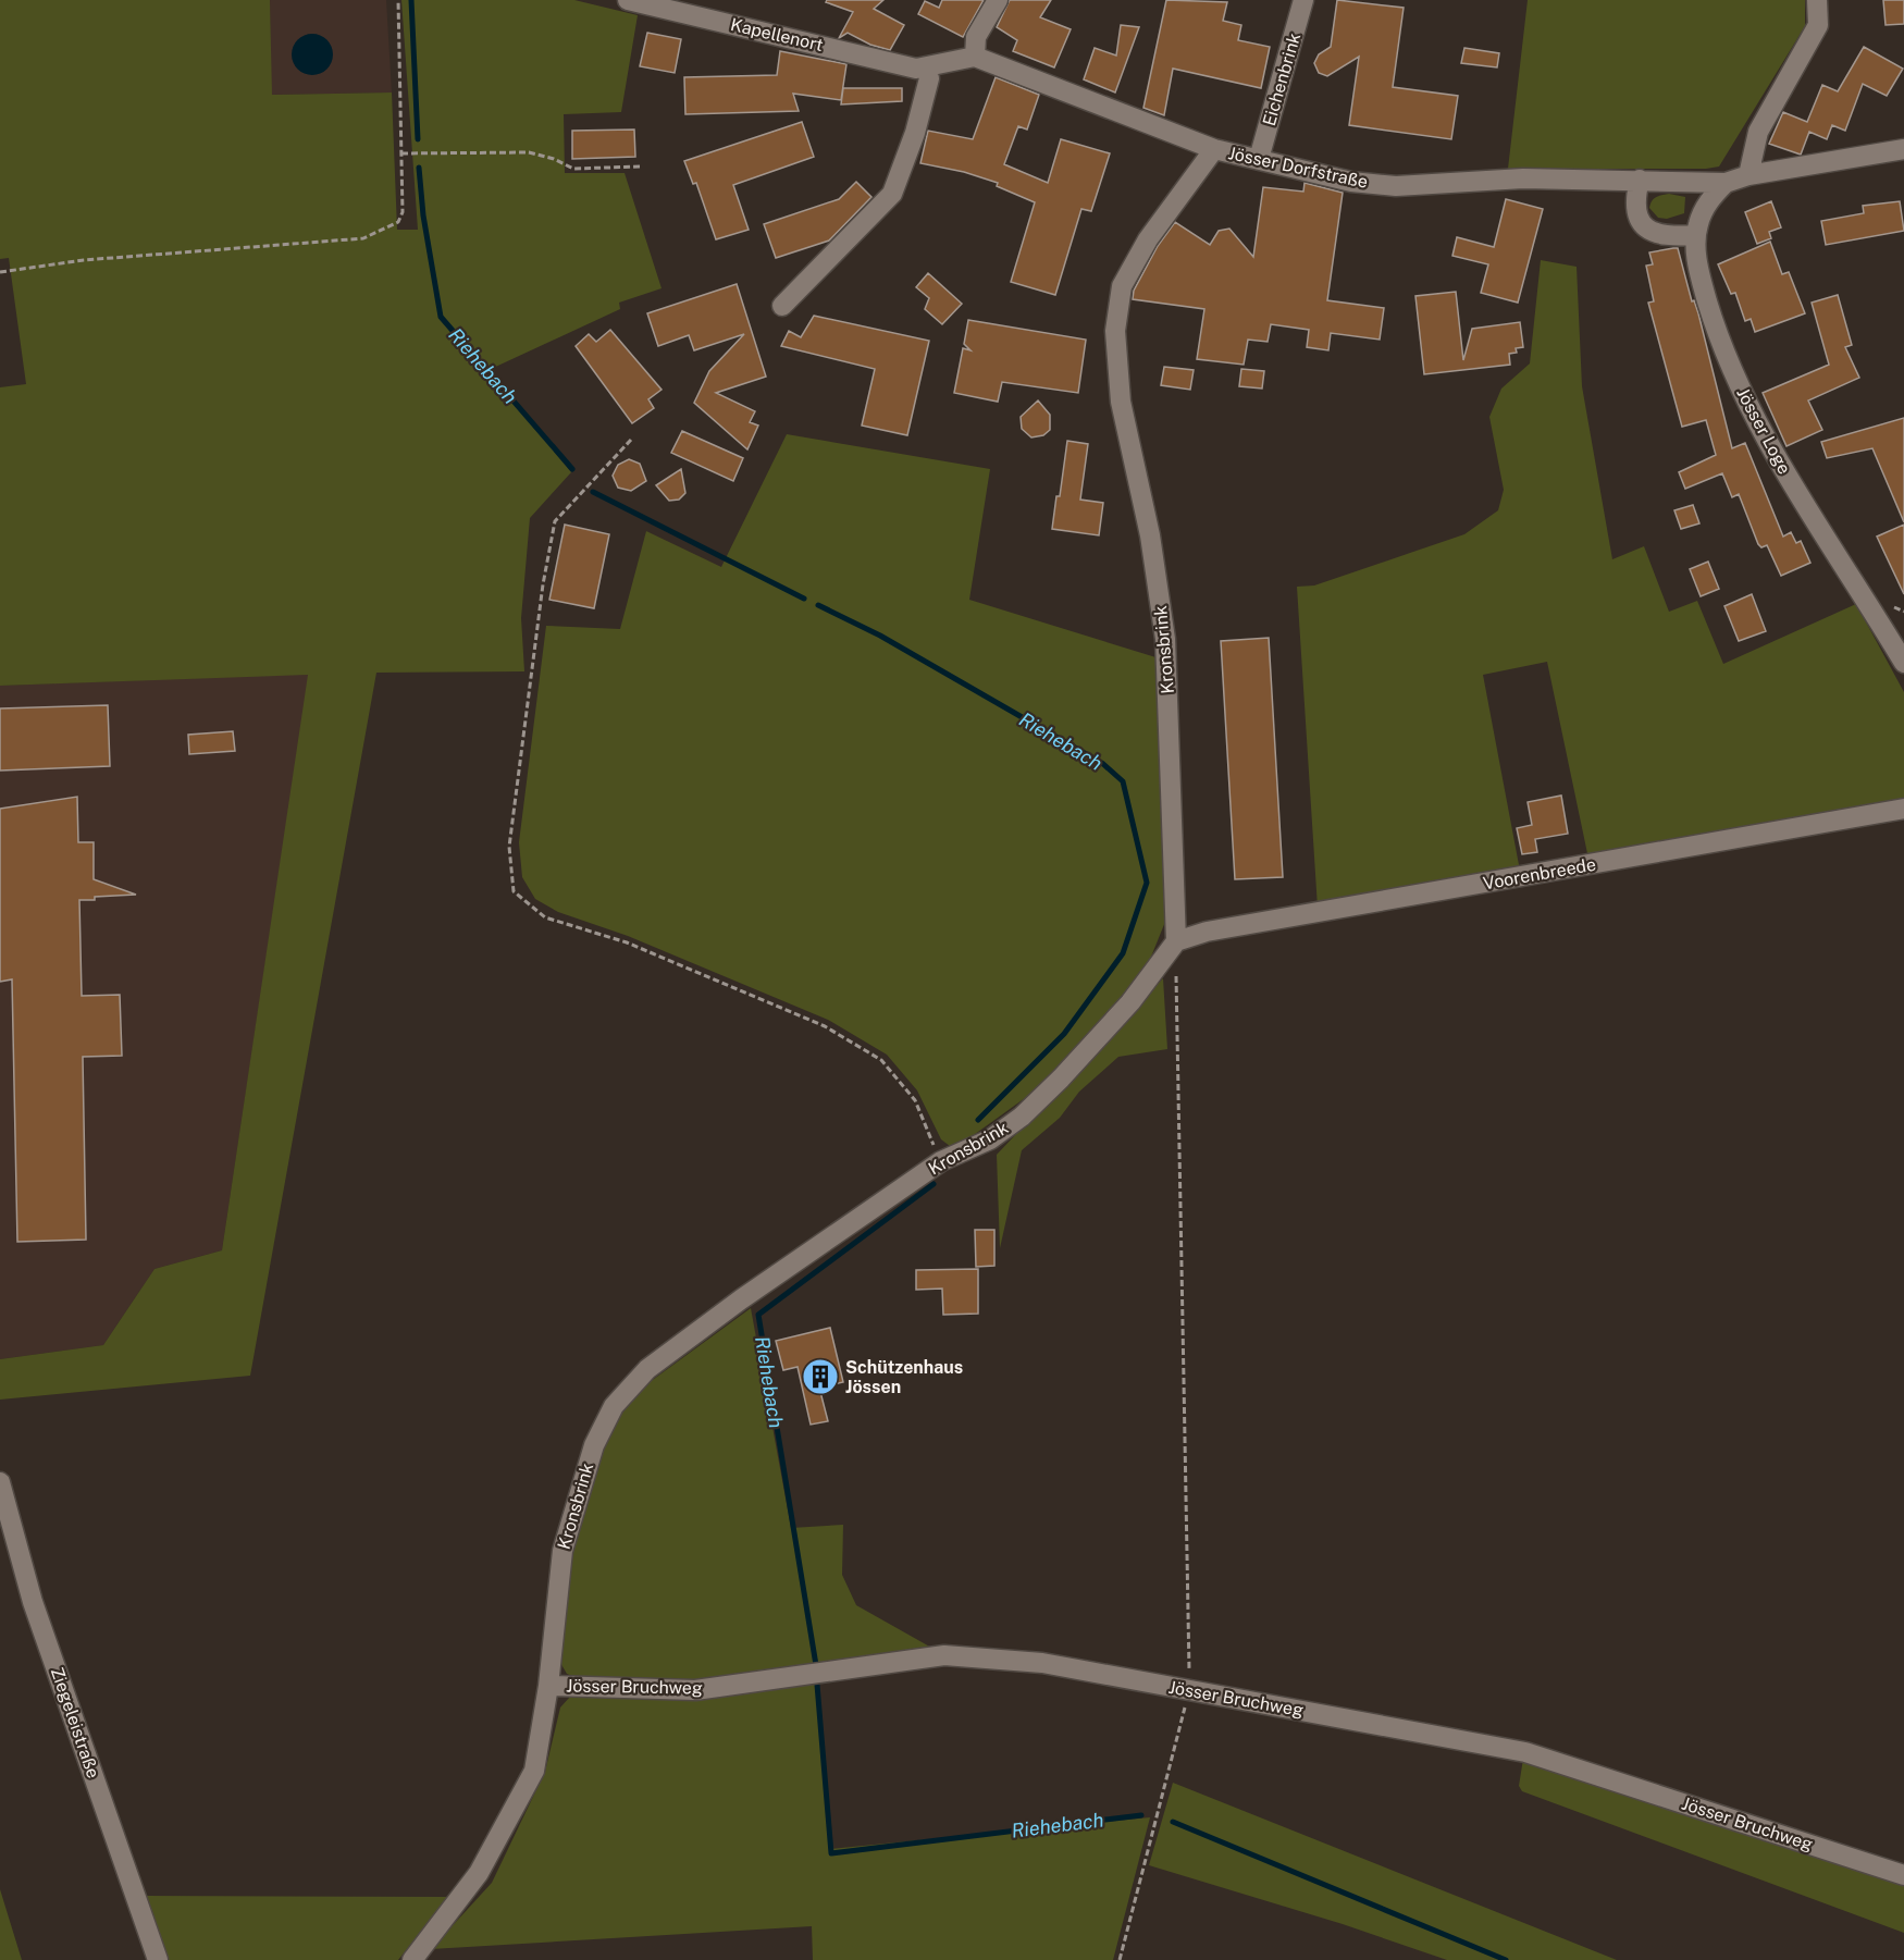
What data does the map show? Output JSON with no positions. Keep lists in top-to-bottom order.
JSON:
{
  "streets": {
    "street": [
      "Kapellenort",
      "Eichenbrink",
      "Jösser Dorfstraße",
      "Jösser Loge",
      "Kronsbrink",
      "Voorenbreede",
      "Jösser Bruchweg",
      "Ziegeleistraße"
    ]
  },
  "crossings": [
    ["Kapellenort", "Jösser Dorfstraße"],
    ["Eichenbrink", "Jösser Dorfstraße"],
    ["Jösser Dorfstraße", "Jösser Loge"],
    ["Jösser Dorfstraße", "Kronsbrink"],
    ["Kronsbrink", "Voorenbreede"],
    ["Kronsbrink", "Jösser Bruchweg"]
  ],
  "water": ["Riehebach"],
  "places": {
    "building": ["Schützenhaus Jössen"]
  }
}
